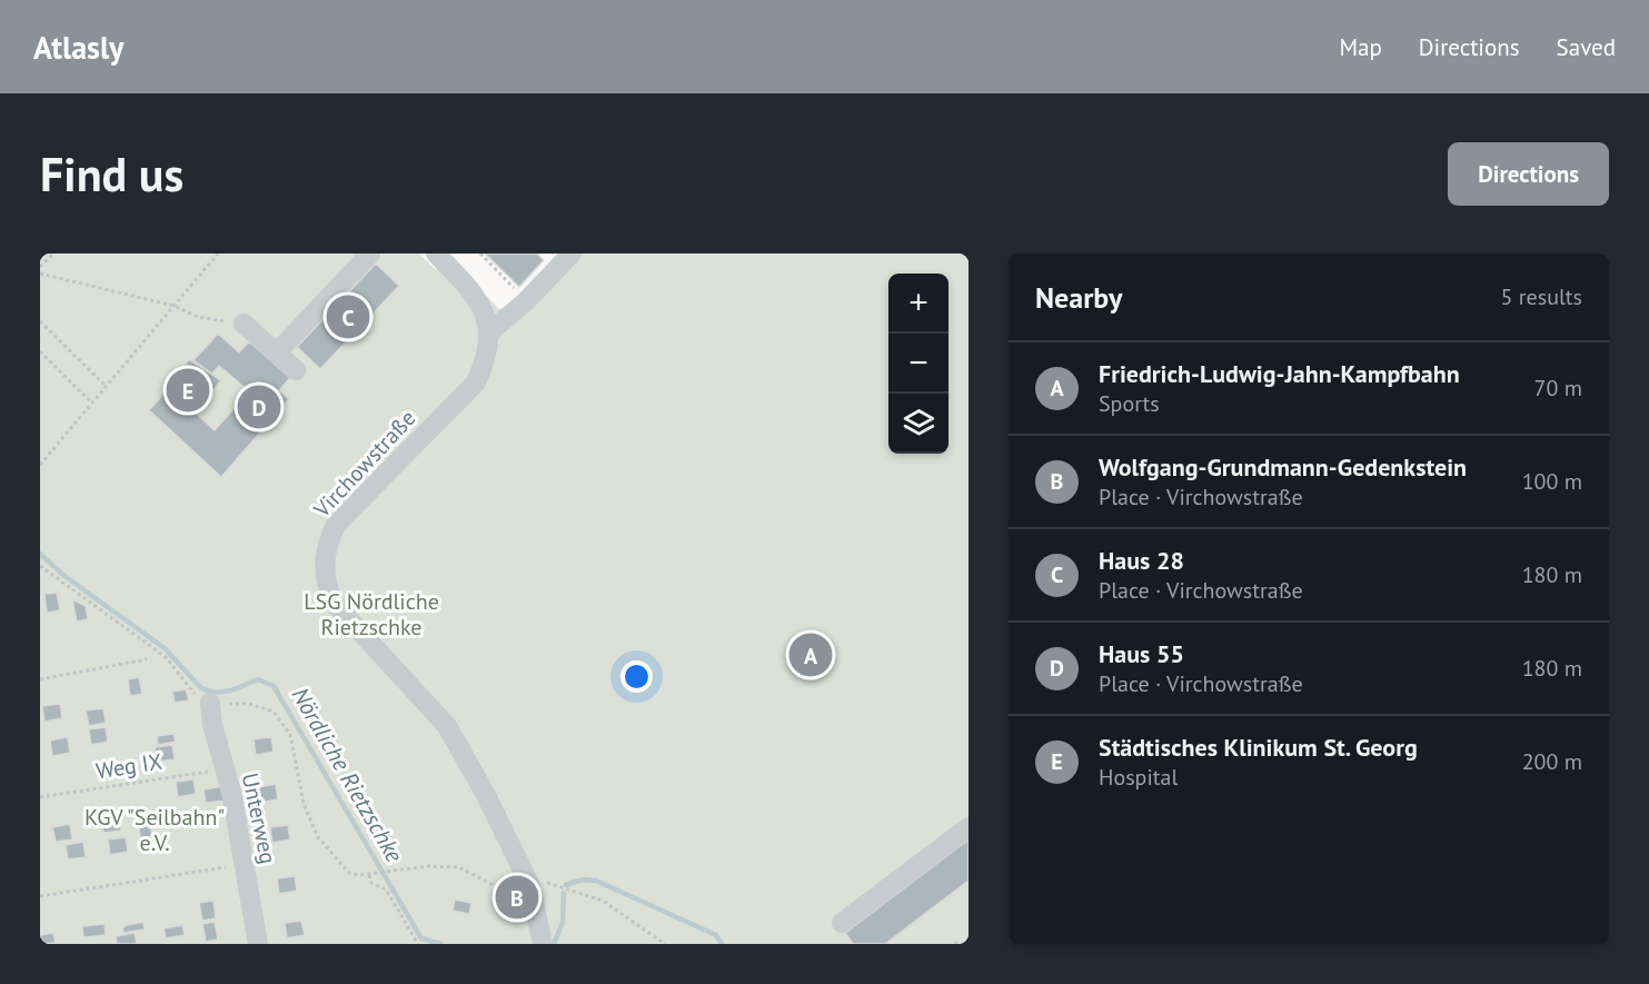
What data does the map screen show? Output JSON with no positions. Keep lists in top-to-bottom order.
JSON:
{
  "streets": {
    "street": ["Virchowstraße", "Unterweg"],
    "path": ["Weg IX"]
  },
  "crossings": [
    ["Weg IX", "Unterweg"]
  ],
  "water": ["Nördliche Rietzschke"],
  "parks": ["LSG Nördliche Rietzschke", "KGV \"Seilbahn\" e.V."],
  "page": {
    "header": "Atlasly",
    "nav": ["Map", "Directions", "Saved"],
    "buttons": "Directions",
    "title": "Find us",
    "heading": ["Nearby", "5 results"],
    "map_buttons": ["+", "−"],
    "pins": [
      "C",
      "E",
      "D",
      "A",
      "B"
    ],
    "list": [
      {
        "mark": "A",
        "name": "Friedrich-Ludwig-Jahn-Kampfbahn",
        "note": "Sports",
        "value": "70 m"
      },
      {
        "mark": "B",
        "name": "Wolfgang-Grundmann-Gedenkstein",
        "note": "Place · Virchowstraße",
        "value": "100 m"
      },
      {
        "mark": "C",
        "name": "Haus 28",
        "note": "Place · Virchowstraße",
        "value": "180 m"
      },
      {
        "mark": "D",
        "name": "Haus 55",
        "note": "Place · Virchowstraße",
        "value": "180 m"
      },
      {
        "mark": "E",
        "name": "Städtisches Klinikum St. Georg",
        "note": "Hospital",
        "value": "200 m"
      }
    ]
  }
}
